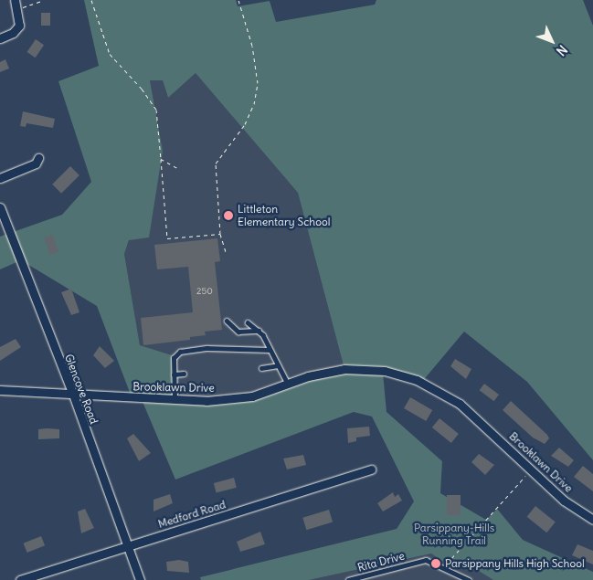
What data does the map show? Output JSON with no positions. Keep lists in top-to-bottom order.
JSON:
{
  "streets": {
    "street": ["Brooklawn Drive", "Glencove Road", "Medford Road"],
    "lane": ["Rita Drive"]
  },
  "crossings": [
    ["Brooklawn Drive", "Glencove Road"],
    ["Glencove Road", "Medford Road"]
  ],
  "parks": ["Parsippany-Hills Running Trail"],
  "places": ["Littleton Elementary School", "Parsippany Hills High School"],
  "house_numbers": ["250"],
  "north": "bottom right"
}
